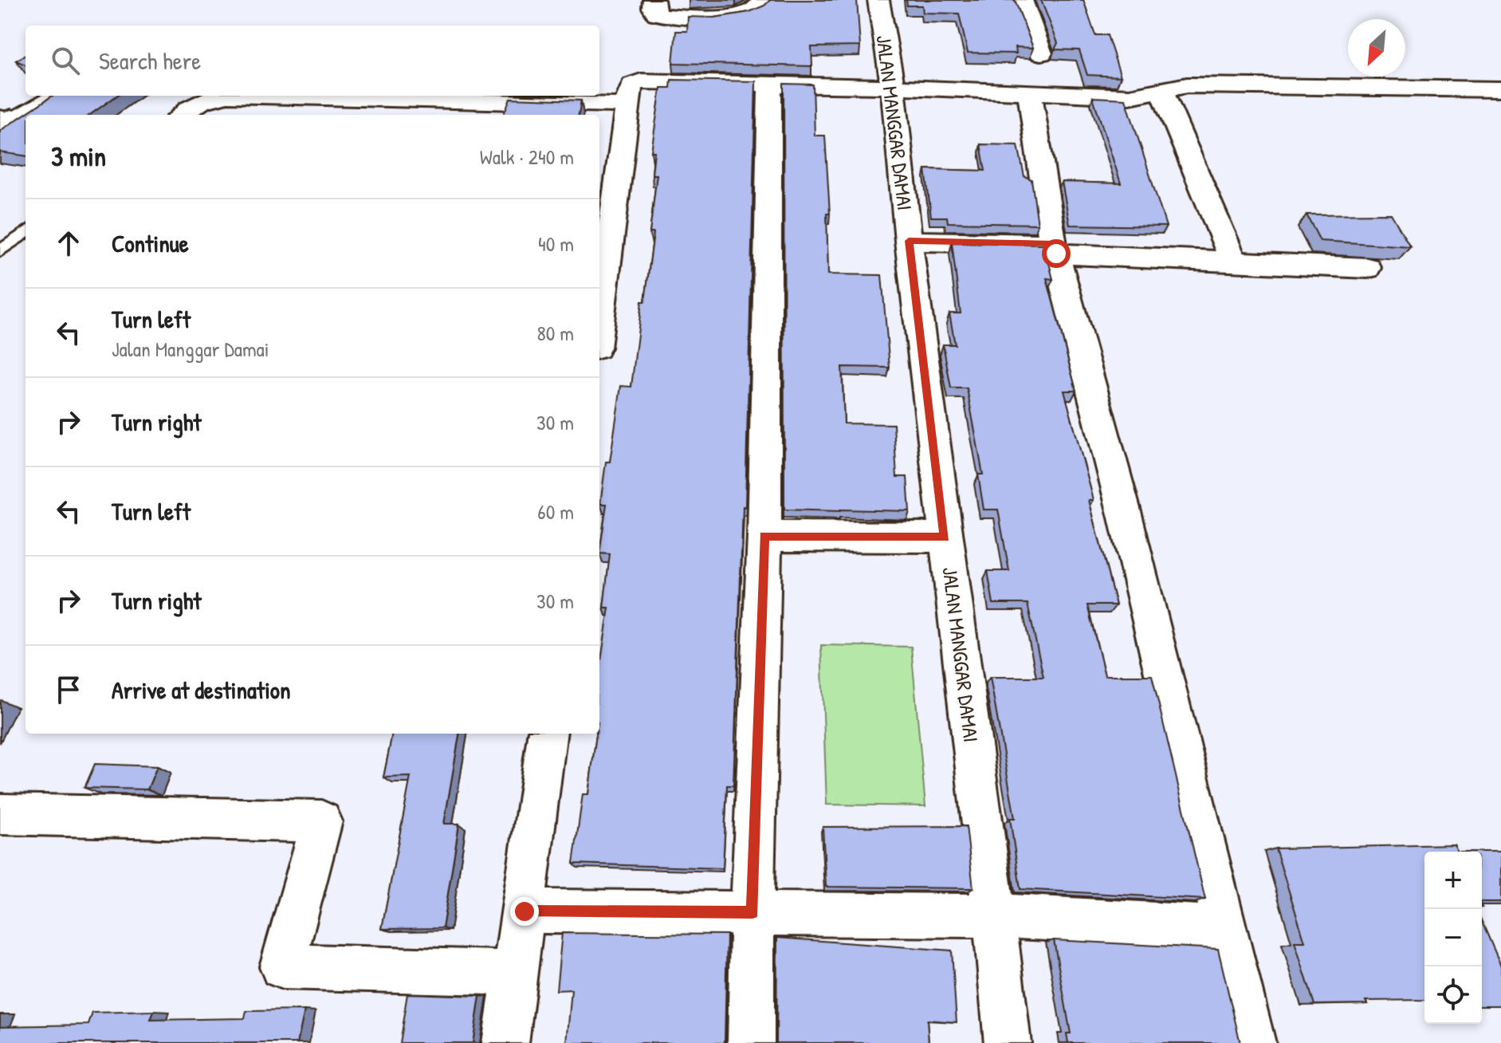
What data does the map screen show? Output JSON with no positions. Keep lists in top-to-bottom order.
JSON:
{
  "streets": {
    "street": ["JALAN MANGGAR DAMAI"]
  },
  "north": "bottom left",
  "page": {
    "search": "Search here",
    "heading": ["3 min", "Walk · 240 m"],
    "list": [
      ["Continue", "40 m"],
      ["Turn left", "Jalan Manggar Damai", "80 m"],
      ["Turn right", "30 m"],
      ["Turn left", "60 m"],
      ["Turn right", "30 m"],
      "Arrive at destination"
    ],
    "map_buttons": ["+", "−"]
  }
}
